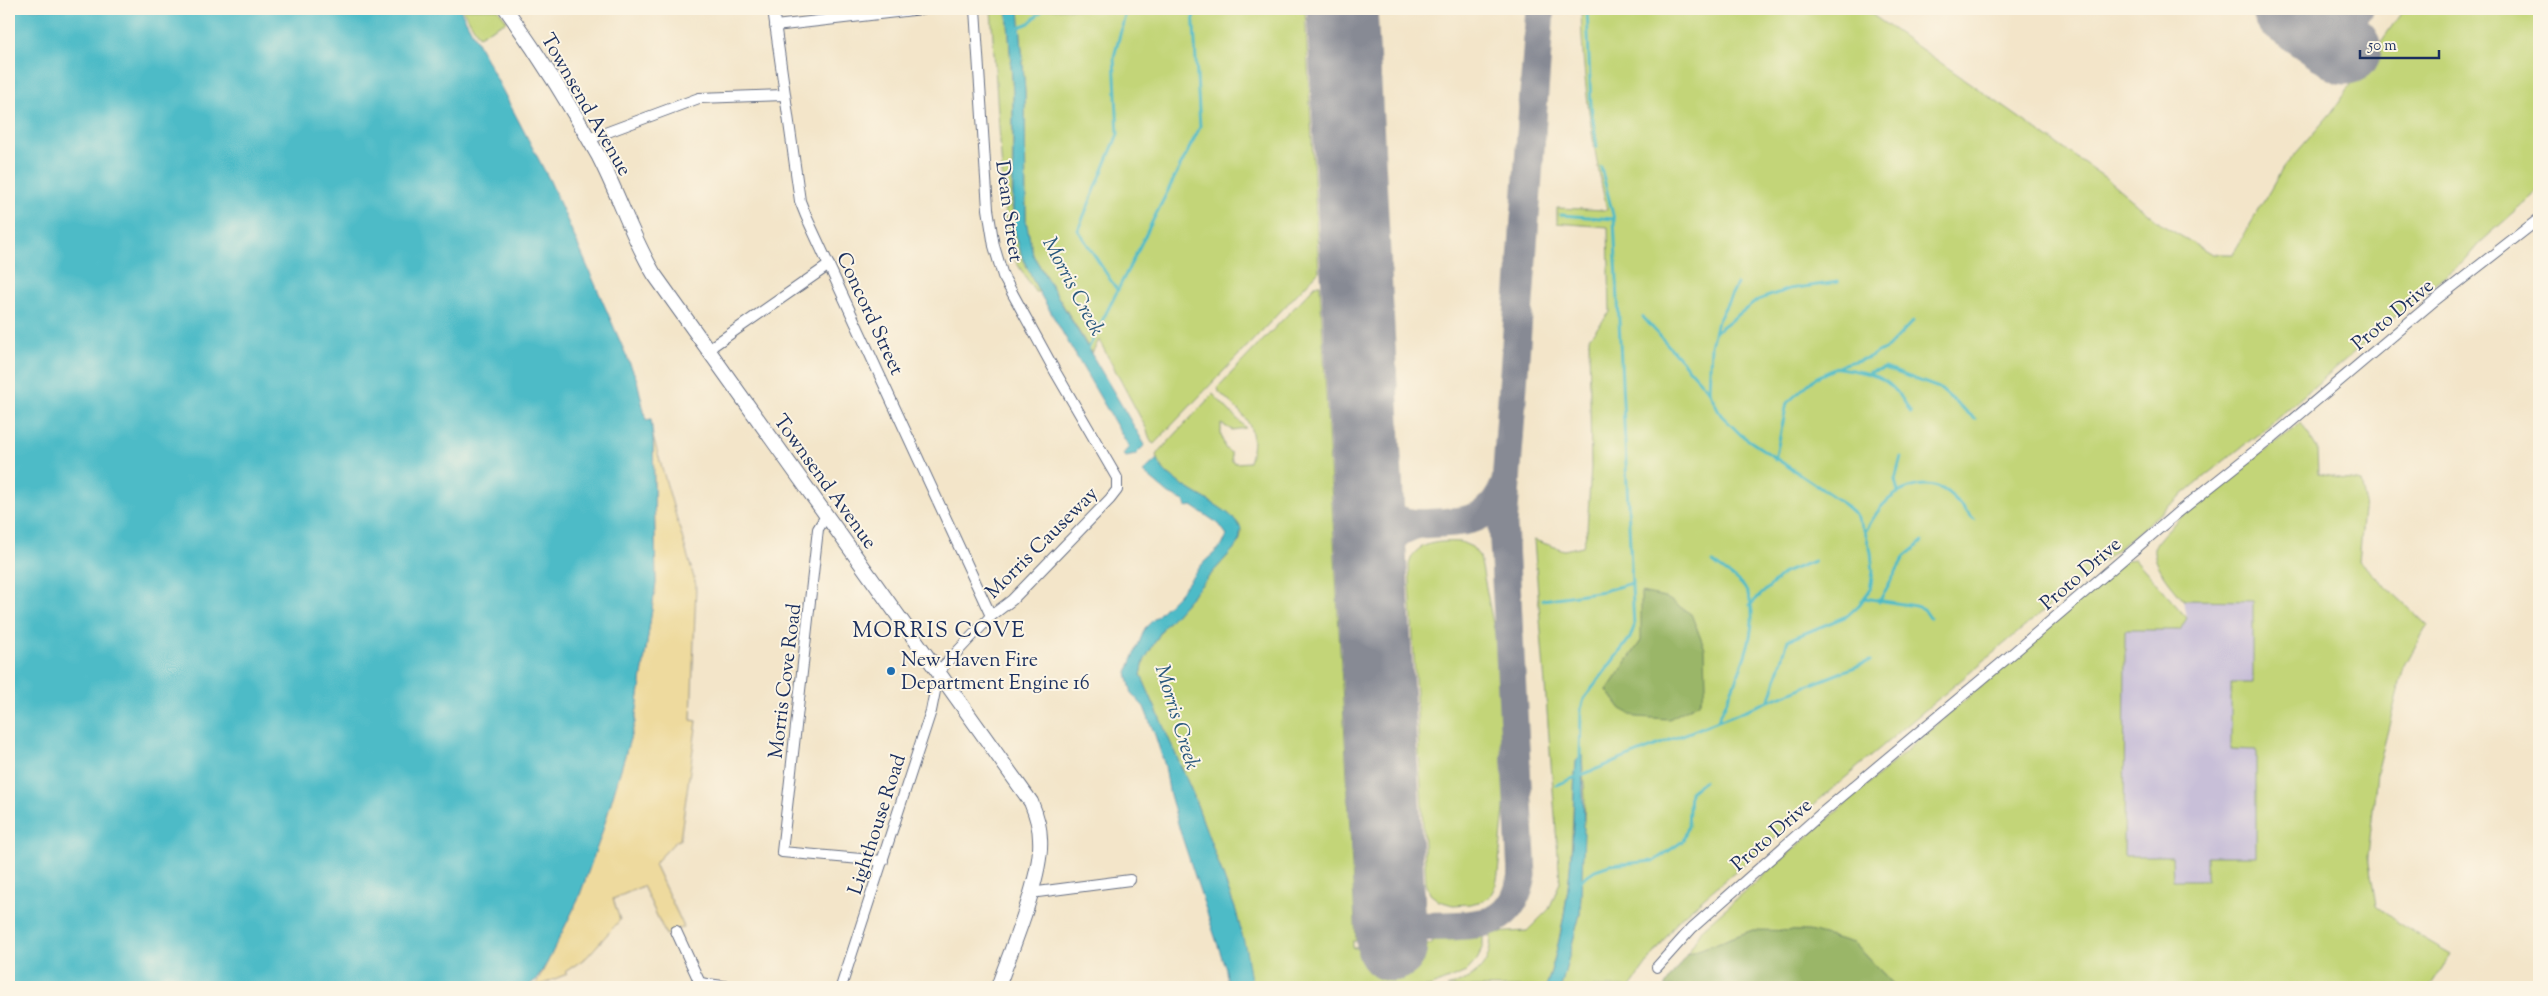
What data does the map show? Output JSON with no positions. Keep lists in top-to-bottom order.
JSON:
{
  "streets": {
    "main road": ["Townsend Avenue"],
    "street": [
      "Dean Street",
      "Concord Street",
      "Proto Drive",
      "Morris Causeway",
      "Morris Cove Road",
      "Lighthouse Road"
    ]
  },
  "crossings": [
    ["Townsend Avenue", "Morris Causeway"],
    ["Townsend Avenue", "Morris Cove Road"],
    ["Townsend Avenue", "Lighthouse Road"],
    ["Dean Street", "Morris Causeway"],
    ["Concord Street", "Morris Causeway"],
    ["Morris Causeway", "Lighthouse Road"],
    ["Morris Cove Road", "Lighthouse Road"]
  ],
  "districts": ["MORRIS COVE"],
  "water": ["Morris Creek"],
  "places": ["New Haven Fire Department Engine 16"],
  "scale_bar": "50 m"
}
